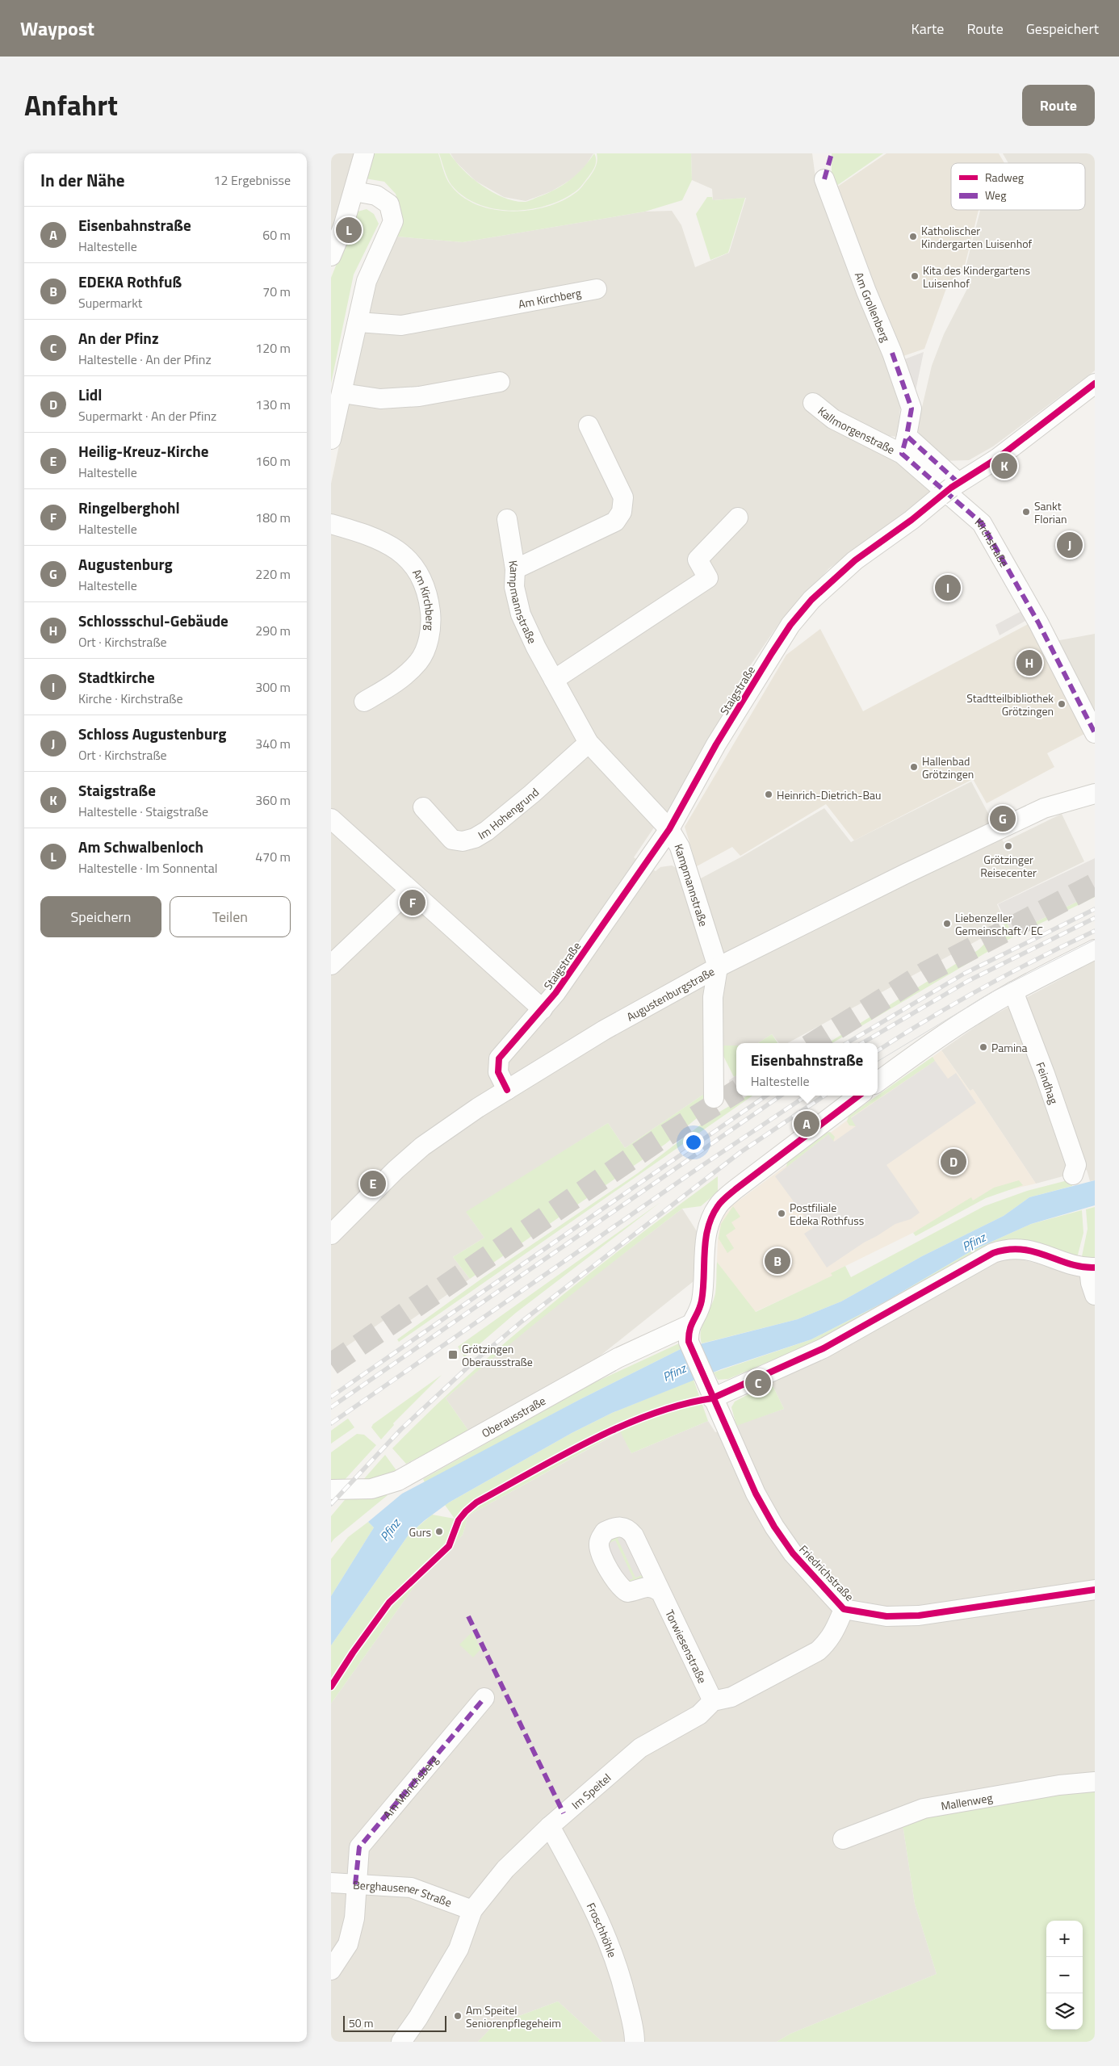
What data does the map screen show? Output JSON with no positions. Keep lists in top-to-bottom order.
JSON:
{
  "streets": {
    "street": [
      "Am Kirchberg",
      "Am Grollenberg",
      "Kallmorgenstraße",
      "Kirchstraße",
      "Kampmannstraße",
      "Staigstraße",
      "Im Hohengrund",
      "Augustenburgstraße",
      "Feindhag",
      "Oberausstraße",
      "Friedrichstraße",
      "Torwiesenstraße",
      "Am Münchsberg",
      "Im Speitel",
      "Mallenweg",
      "Berghausener Straße",
      "Froschhöhle"
    ]
  },
  "crossings": [
    ["Am Grollenberg", "Kallmorgenstraße"],
    ["Am Grollenberg", "Kirchstraße"],
    ["Kallmorgenstraße", "Kirchstraße"],
    ["Kampmannstraße", "Staigstraße"],
    ["Kampmannstraße", "Im Hohengrund"],
    ["Kampmannstraße", "Augustenburgstraße"],
    ["Staigstraße", "Augustenburgstraße"],
    ["Oberausstraße", "Friedrichstraße"],
    ["Torwiesenstraße", "Im Speitel"],
    ["Am Münchsberg", "Berghausener Straße"],
    ["Im Speitel", "Berghausener Straße"],
    ["Im Speitel", "Froschhöhle"]
  ],
  "water": ["Pfinz"],
  "places": {
    "other": [
      "Katholischer Kindergarten Luisenhof",
      "Kita des Kindergartens Luisenhof",
      "Sankt Florian",
      "Stadtteilbibliothek Grötzingen",
      "Hallenbad Grötzingen",
      "Heinrich-Dietrich-Bau",
      "Grötzinger Reisecenter",
      "Liebenzeller Gemeinschaft / EC",
      "Pamina",
      "Postfiliale Edeka Rothfuss",
      "Gurs",
      "Am Speitel Seniorenpflegeheim"
    ],
    "transit": ["Grötzingen Oberausstraße"]
  },
  "legend": ["Radweg", "Weg"],
  "scale_bar": "50 m",
  "page": {
    "header": "Waypost",
    "nav": ["Karte", "Route", "Gespeichert"],
    "title": "Anfahrt",
    "buttons": [
      "Route",
      ["Speichern", "Teilen"]
    ],
    "heading": ["In der Nähe", "12 Ergebnisse"],
    "list": [
      {
        "mark": "A",
        "name": "Eisenbahnstraße",
        "note": "Haltestelle",
        "value": "60 m"
      },
      {
        "mark": "B",
        "name": "EDEKA Rothfuß",
        "note": "Supermarkt",
        "value": "70 m"
      },
      {
        "mark": "C",
        "name": "An der Pfinz",
        "note": "Haltestelle · An der Pfinz",
        "value": "120 m"
      },
      {
        "mark": "D",
        "name": "Lidl",
        "note": "Supermarkt · An der Pfinz",
        "value": "130 m"
      },
      {
        "mark": "E",
        "name": "Heilig-Kreuz-Kirche",
        "note": "Haltestelle",
        "value": "160 m"
      },
      {
        "mark": "F",
        "name": "Ringelberghohl",
        "note": "Haltestelle",
        "value": "180 m"
      },
      {
        "mark": "G",
        "name": "Augustenburg",
        "note": "Haltestelle",
        "value": "220 m"
      },
      {
        "mark": "H",
        "name": "Schlossschul-Gebäude",
        "note": "Ort · Kirchstraße",
        "value": "290 m"
      },
      {
        "mark": "I",
        "name": "Stadtkirche",
        "note": "Kirche · Kirchstraße",
        "value": "300 m"
      },
      {
        "mark": "J",
        "name": "Schloss Augustenburg",
        "note": "Ort · Kirchstraße",
        "value": "340 m"
      },
      {
        "mark": "K",
        "name": "Staigstraße",
        "note": "Haltestelle · Staigstraße",
        "value": "360 m"
      },
      {
        "mark": "L",
        "name": "Am Schwalbenloch",
        "note": "Haltestelle · Im Sonnental",
        "value": "470 m"
      }
    ],
    "pins": [
      "L",
      "K",
      "J",
      "I",
      "H",
      "G",
      "F",
      "A",
      "D",
      "E",
      "B",
      "C"
    ],
    "popup": ["Eisenbahnstraße", "Haltestelle"],
    "map_buttons": ["+", "−"],
    "scale": "50 m"
  }
}
